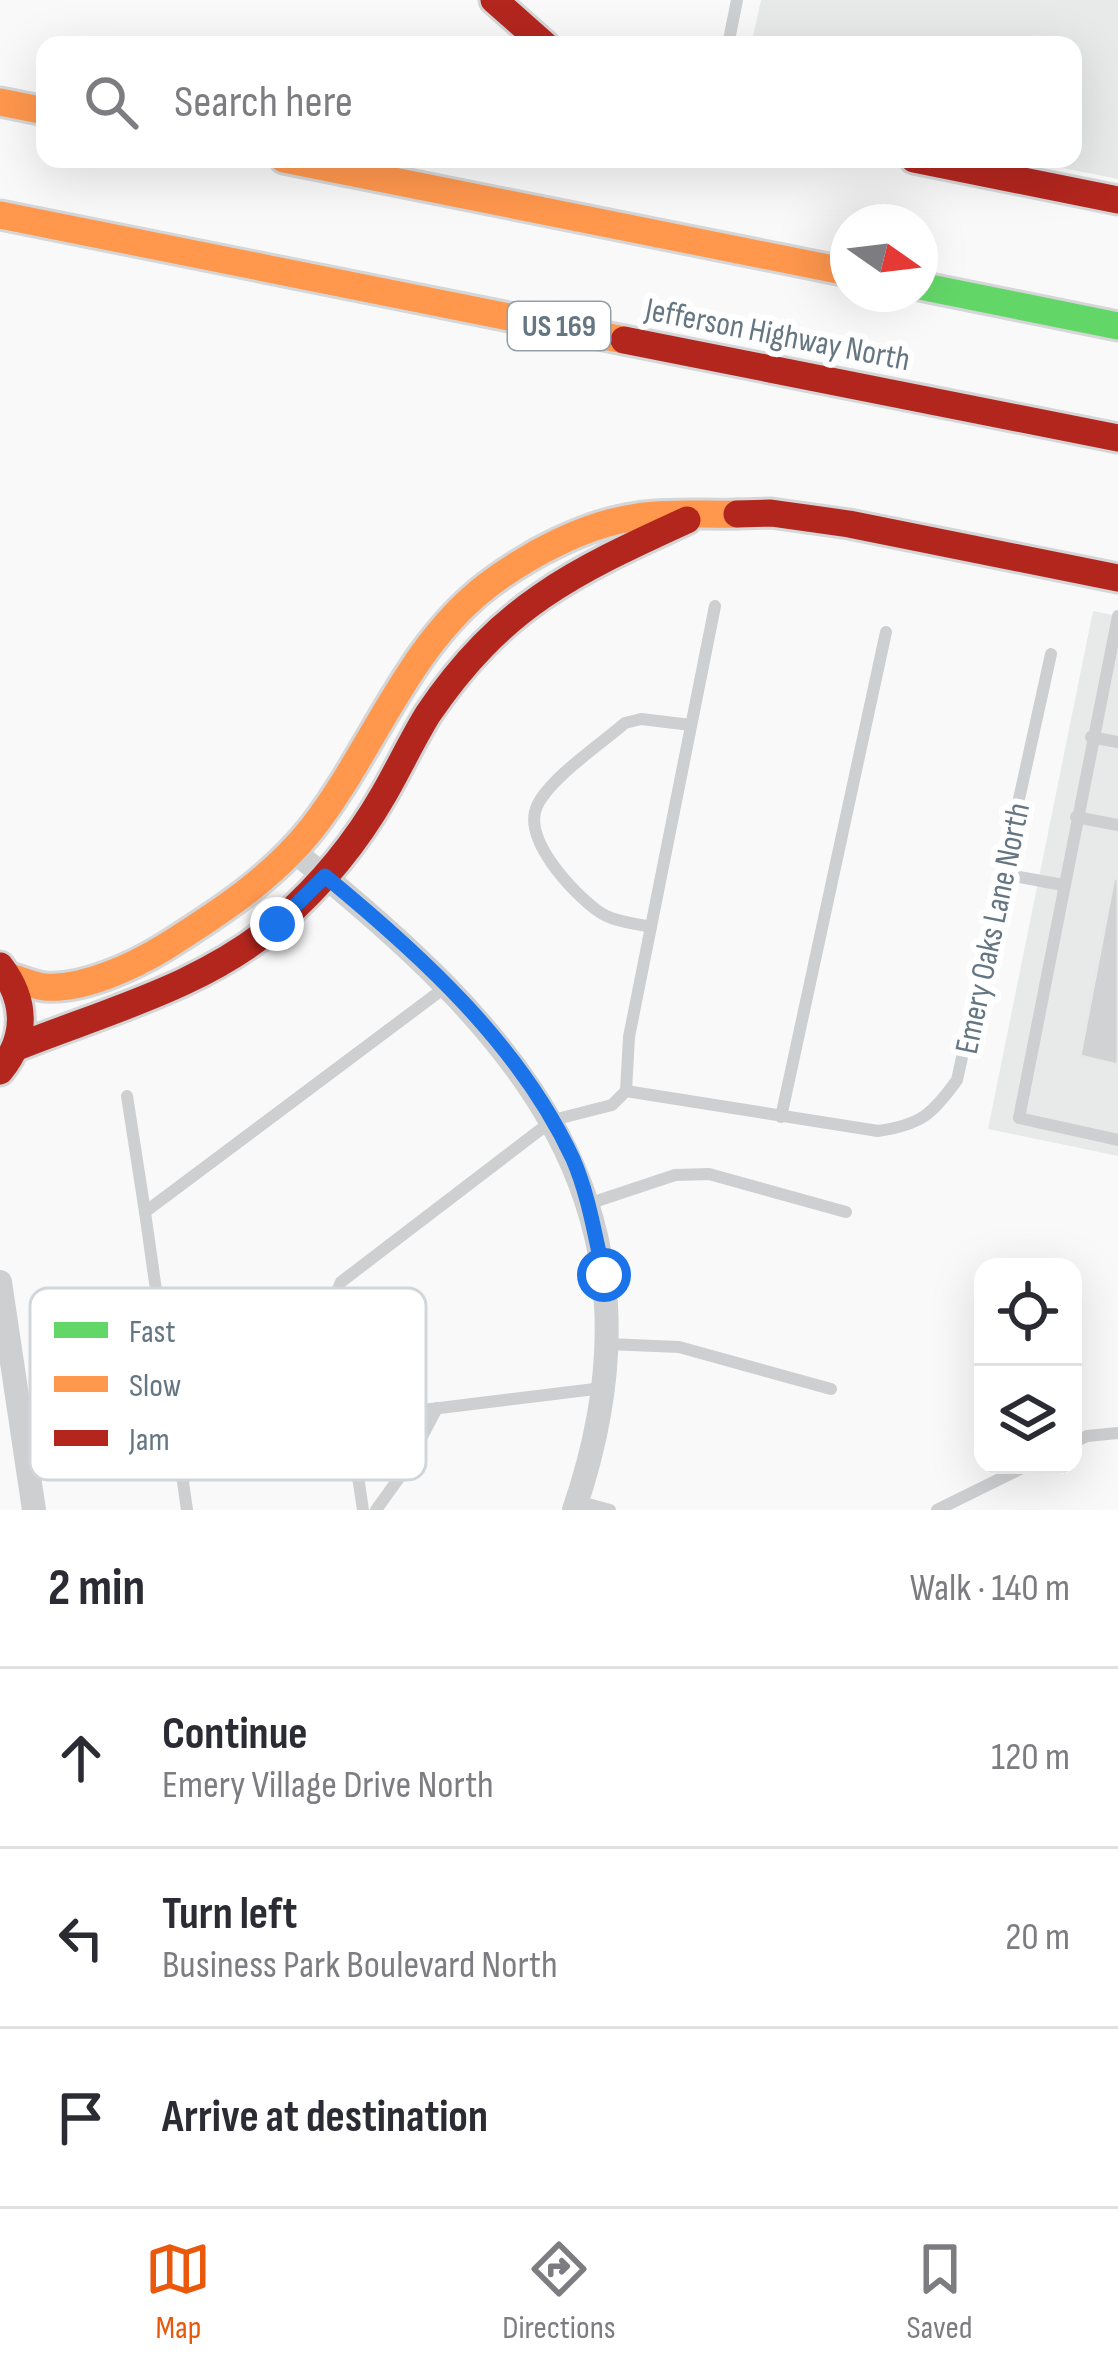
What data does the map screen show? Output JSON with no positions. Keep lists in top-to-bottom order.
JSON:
{
  "streets": {
    "main road": ["US 169", "Jefferson Highway North"],
    "lane": ["Emery Oaks Lane North"]
  },
  "legend": ["Fast", "Slow", "Jam"],
  "north": "right",
  "page": {
    "search": "Search here",
    "heading": ["2 min", "Walk · 140 m"],
    "list": [
      ["Continue", "Emery Village Drive North", "120 m"],
      ["Turn left", "Business Park Boulevard North", "20 m"],
      "Arrive at destination"
    ],
    "nav": ["Map", "Directions", "Saved"]
  }
}
